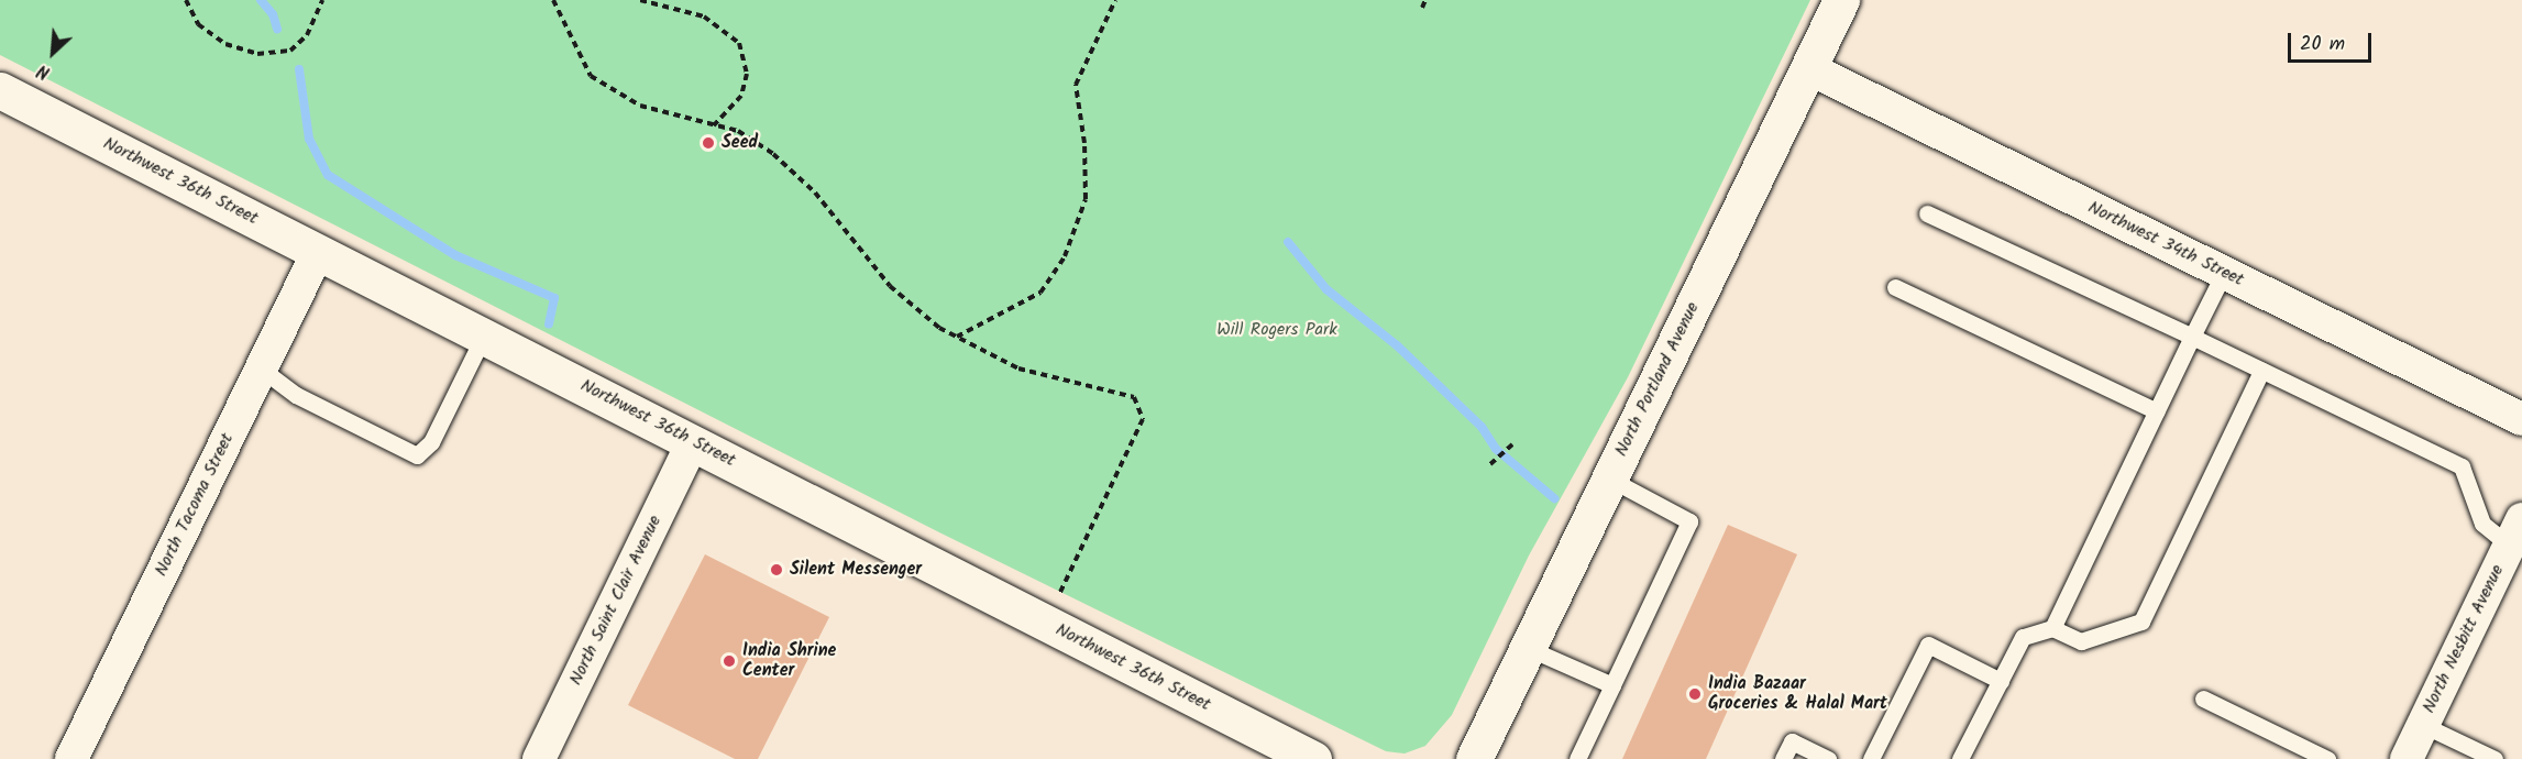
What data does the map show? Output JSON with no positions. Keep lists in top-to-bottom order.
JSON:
{
  "streets": {
    "main road": ["Northwest 36th Street", "North Portland Avenue"],
    "street": [
      "Northwest 34th Street",
      "North Tacoma Street",
      "North Saint Clair Avenue",
      "North Nesbitt Avenue"
    ]
  },
  "crossings": [
    ["Northwest 36th Street", "North Tacoma Street"],
    ["Northwest 36th Street", "North Saint Clair Avenue"],
    ["Northwest 34th Street", "North Portland Avenue"]
  ],
  "parks": ["Will Rogers Park"],
  "places": [
    "Seed",
    "Silent Messenger",
    "India Shrine Center",
    "India Bazaar Groceries & Halal Mart"
  ],
  "scale_bar": "20 m",
  "north": "bottom left"
}
